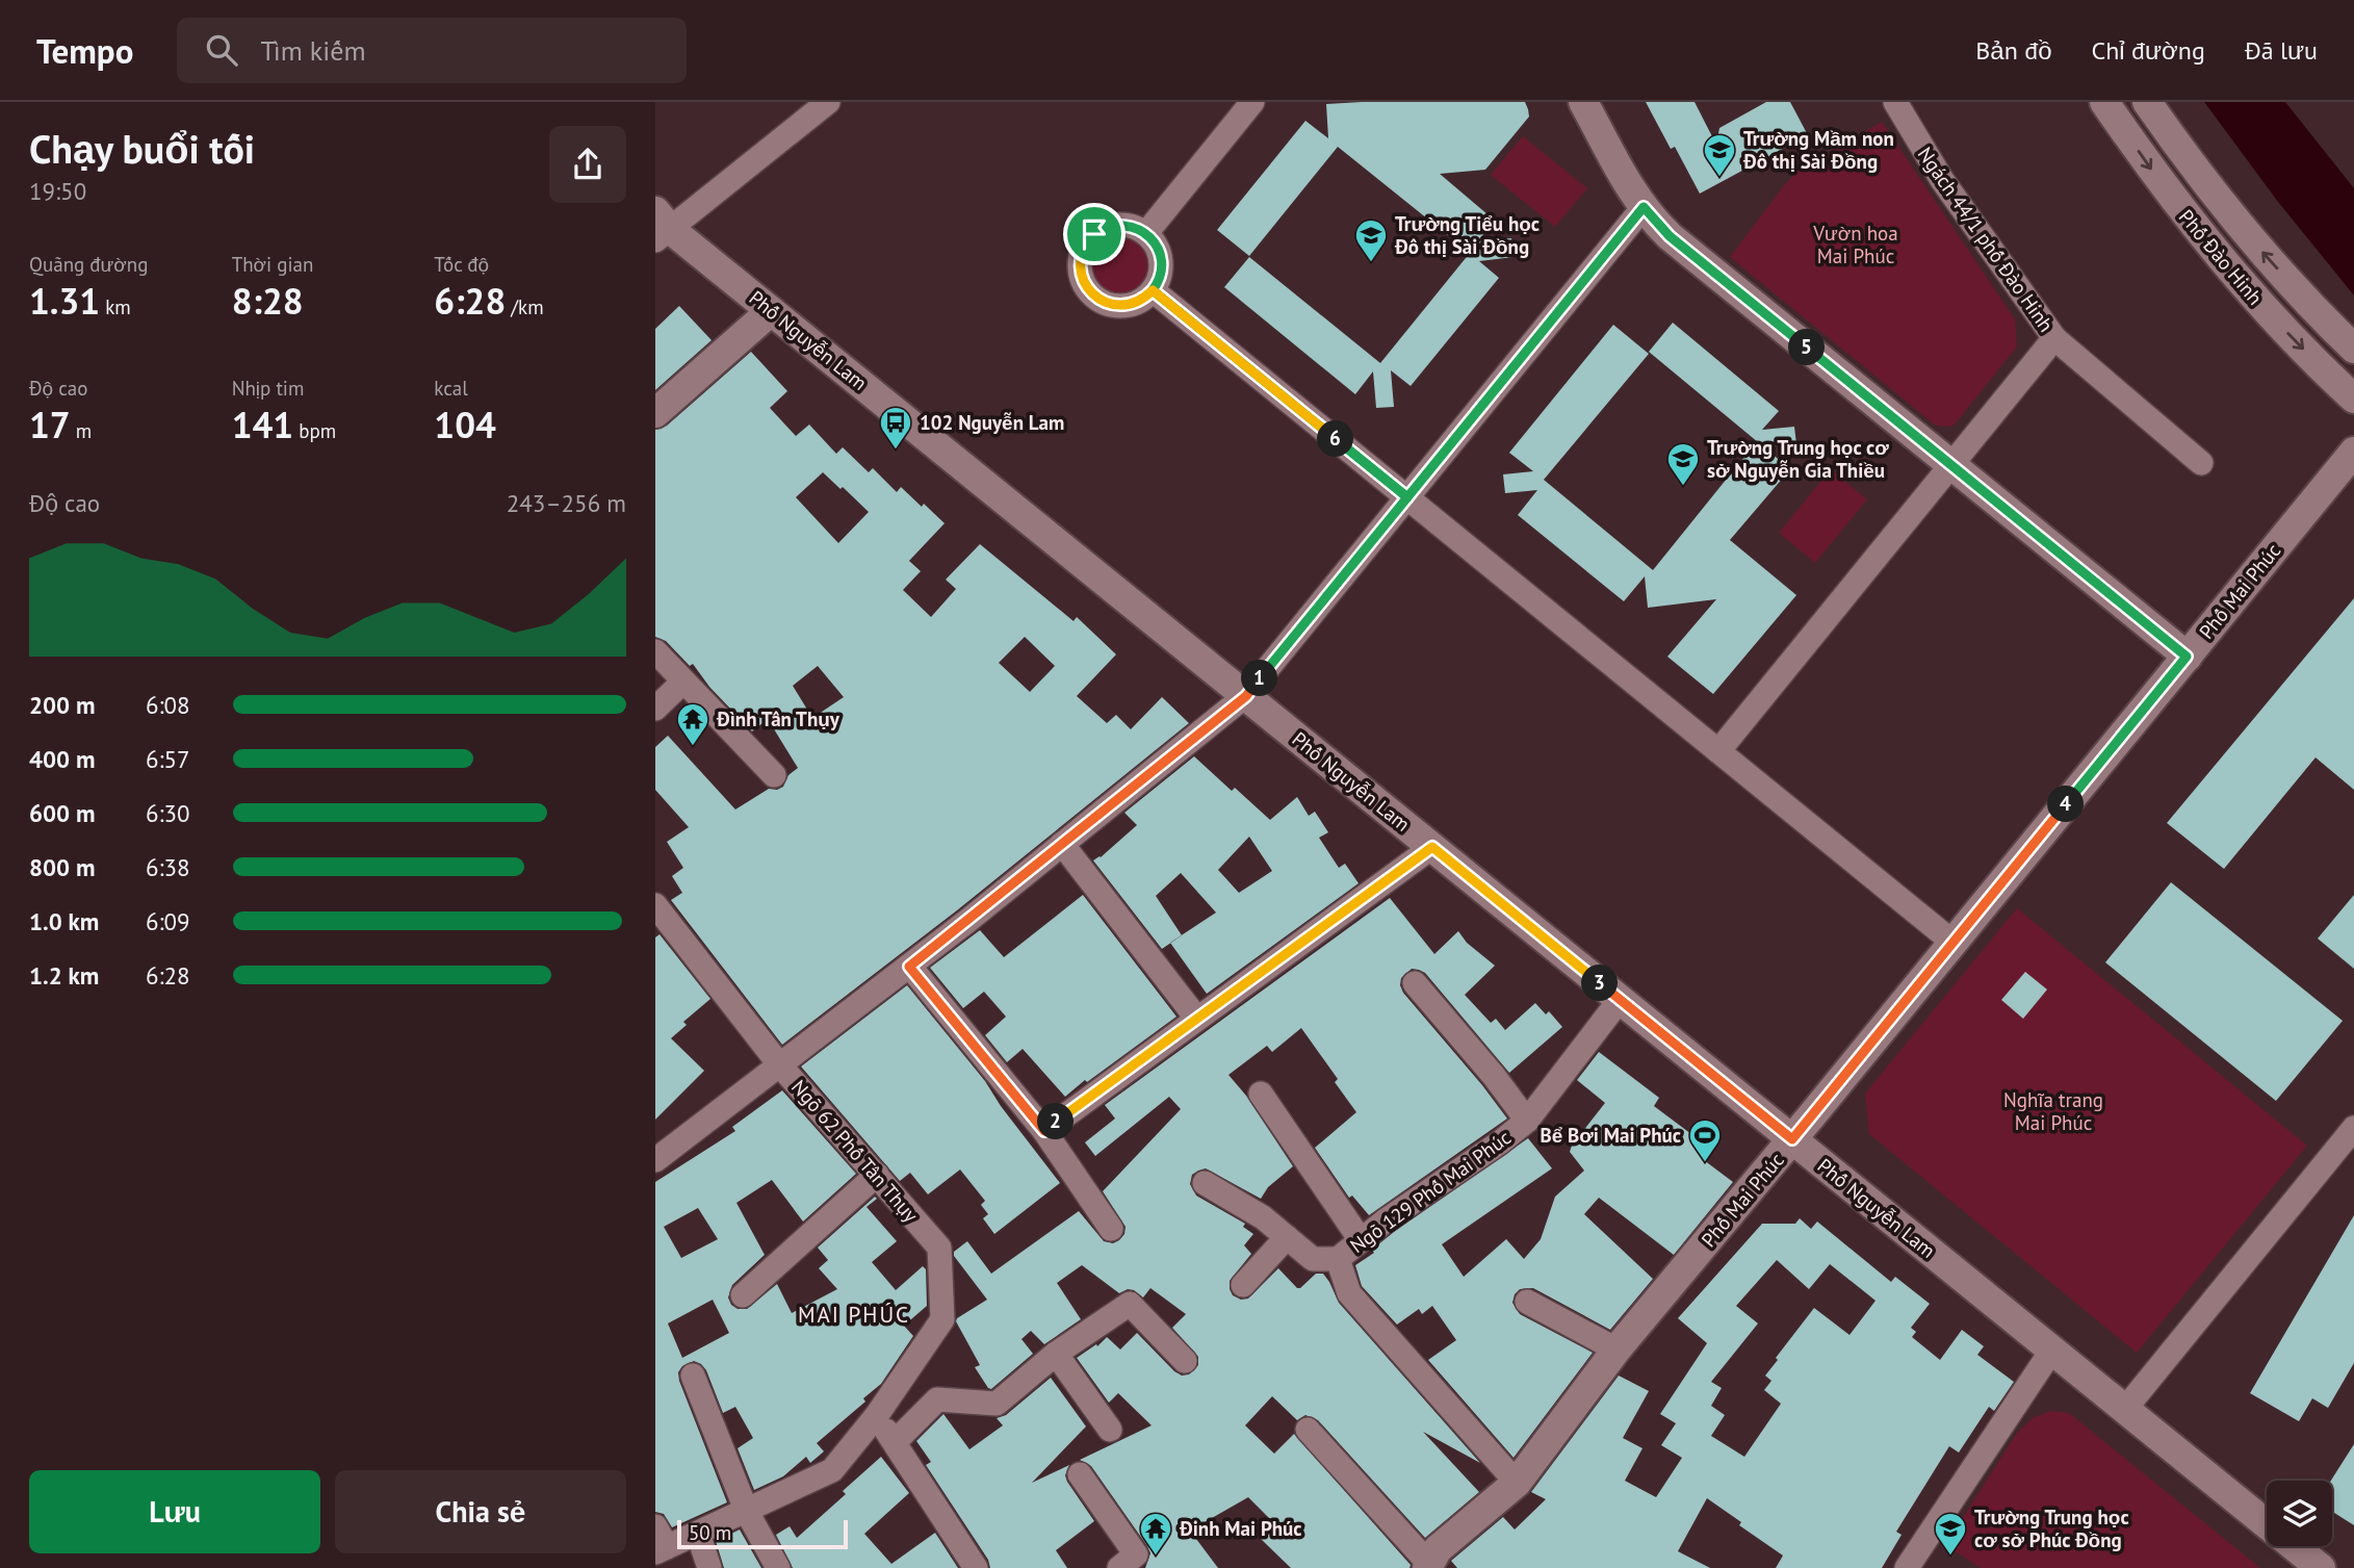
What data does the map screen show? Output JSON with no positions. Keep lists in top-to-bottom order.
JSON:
{
  "streets": {
    "street": [
      "Ngách 44/1 phố Đào Hinh",
      "Phố Đào Hinh",
      "Phố Nguyễn Lam",
      "Phố Mai Phúc",
      "Ngõ 62 Phố Tân Thụy",
      "Ngõ 129 Phố Mai Phúc"
    ]
  },
  "crossings": [
    ["Phố Nguyễn Lam", "Phố Mai Phúc"],
    ["Phố Nguyễn Lam", "Ngõ 129 Phố Mai Phúc"],
    ["Phố Mai Phúc", "Ngõ 129 Phố Mai Phúc"]
  ],
  "districts": ["MAI PHÚC"],
  "parks": ["Vườn hoa Mai Phúc", "Nghĩa trang Mai Phúc"],
  "places": {
    "school or university": [
      "Trường Mầm non Đô thị Sài Đồng",
      "Trường Tiểu học Đô thị Sài Đồng",
      "Trường Trung học cơ sở Nguyễn Gia Thiều",
      "Trường Trung học cơ sở Phúc Đồng"
    ],
    "bus stop": ["102 Nguyễn Lam"],
    "temple": ["Đình Tân Thụy", "Đinh Mai Phúc"],
    "sports": ["Bể Bơi Mai Phúc"]
  },
  "scale_bar": "50 m",
  "page": {
    "header": "Tempo",
    "search": "Tìm kiếm",
    "nav": ["Bản đồ", "Chỉ đường", "Đã lưu"],
    "heading": ["Chạy buổi tối", "19:50"],
    "stats": [
      ["Quãng đường", "1.31 km"],
      ["Thời gian", "8:28"],
      ["Tốc độ", "6:28 /km"],
      ["Độ cao", "17 m"],
      ["Nhịp tim", "141 bpm"],
      ["kcal", "104"]
    ],
    "pins": [
      "5",
      "6",
      "1",
      "4",
      "3",
      "2"
    ],
    "chart": ["Độ cao", "243–256 m"],
    "list": [
      {
        "name": "200 m",
        "note": "6:08"
      },
      {
        "name": "400 m",
        "note": "6:57"
      },
      {
        "name": "600 m",
        "note": "6:30"
      },
      {
        "name": "800 m",
        "note": "6:38"
      },
      {
        "name": "1.0 km",
        "note": "6:09"
      },
      {
        "name": "1.2 km",
        "note": "6:28"
      }
    ],
    "buttons": ["Lưu", "Chia sẻ"],
    "scale": "50 m"
  }
}
